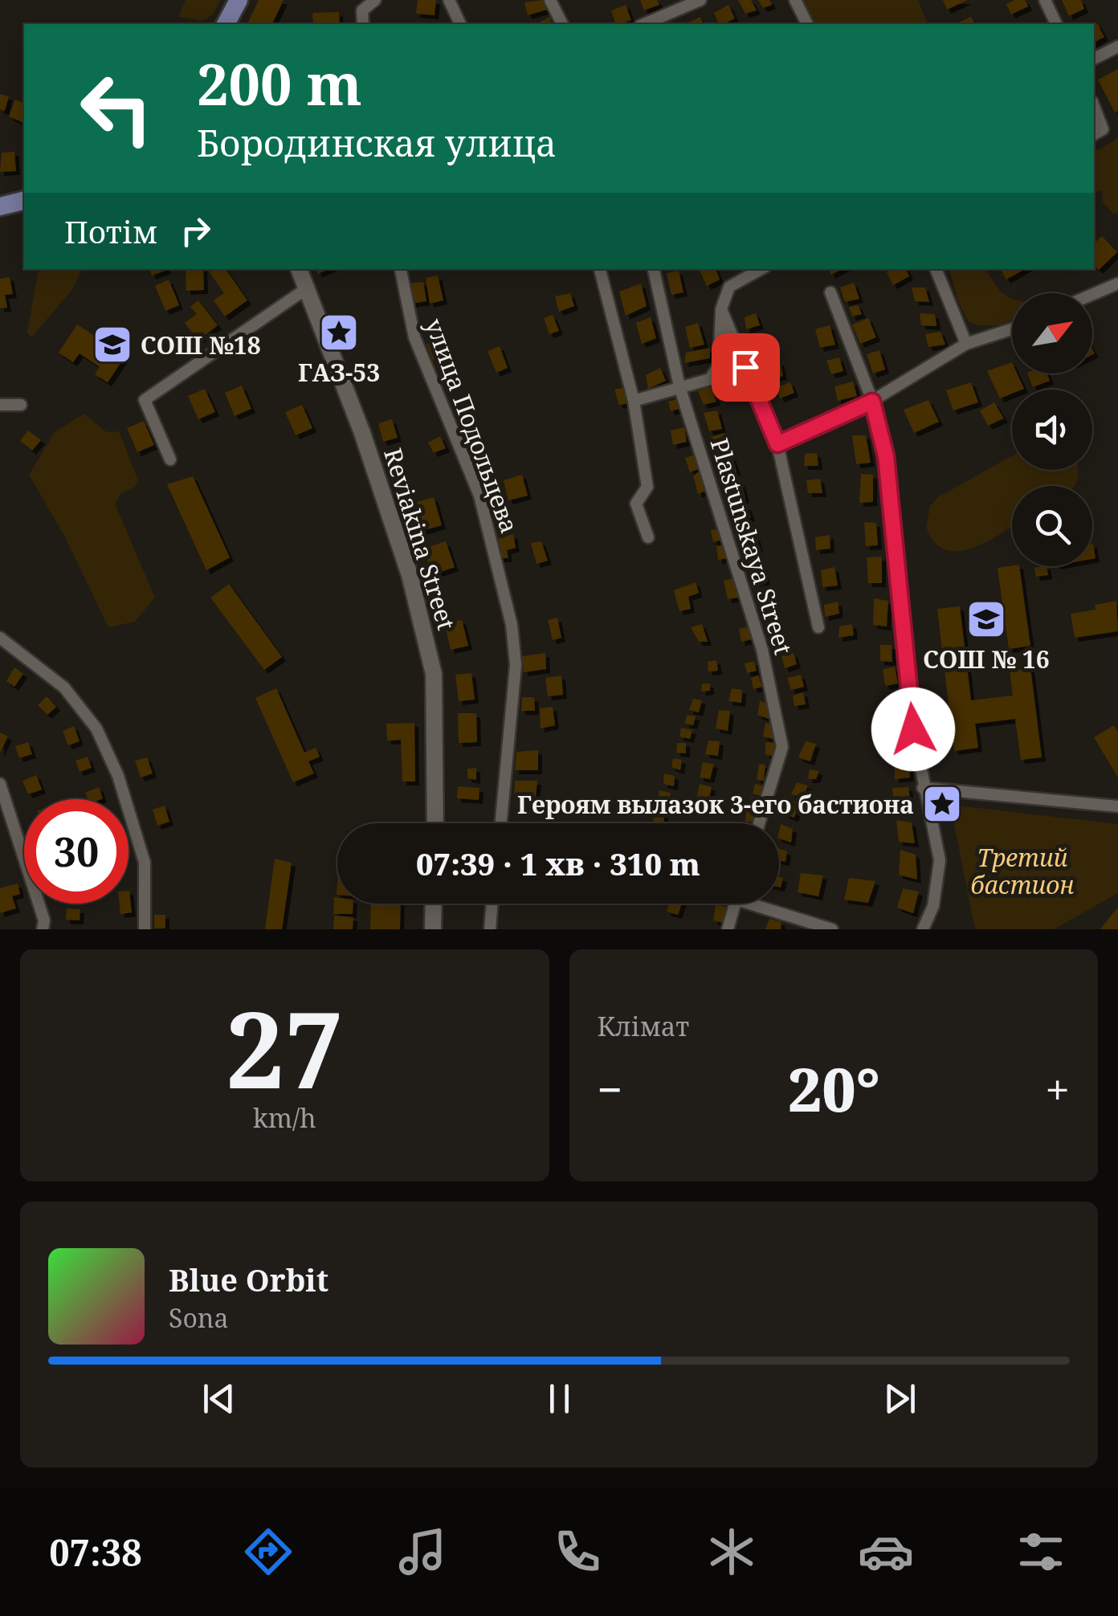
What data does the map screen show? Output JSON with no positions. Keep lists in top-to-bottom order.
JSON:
{
  "streets": {
    "main road": ["Reviakina Street"],
    "street": ["улица Подольцева", "Plastunskaya Street"]
  },
  "parks": ["Третий бастион"],
  "places": {
    "place": ["ГАЗ-53", "Героям вылазок 3-его бастиона"],
    "school or university": ["СОШ №18", "СОШ № 16"]
  },
  "north": "top right",
  "page": {
    "turn": ["200 m", "Бородинская улица"],
    "then": "Потім",
    "limit": "30",
    "trip": "07:39 · 1 хв · 310 m",
    "tile": [
      ["27", "km/h"],
      "Клімат"
    ],
    "heat": ["−", "20°", "+"],
    "song": ["Blue Orbit", "Sona"],
    "tabs": "07:38"
  }
}
